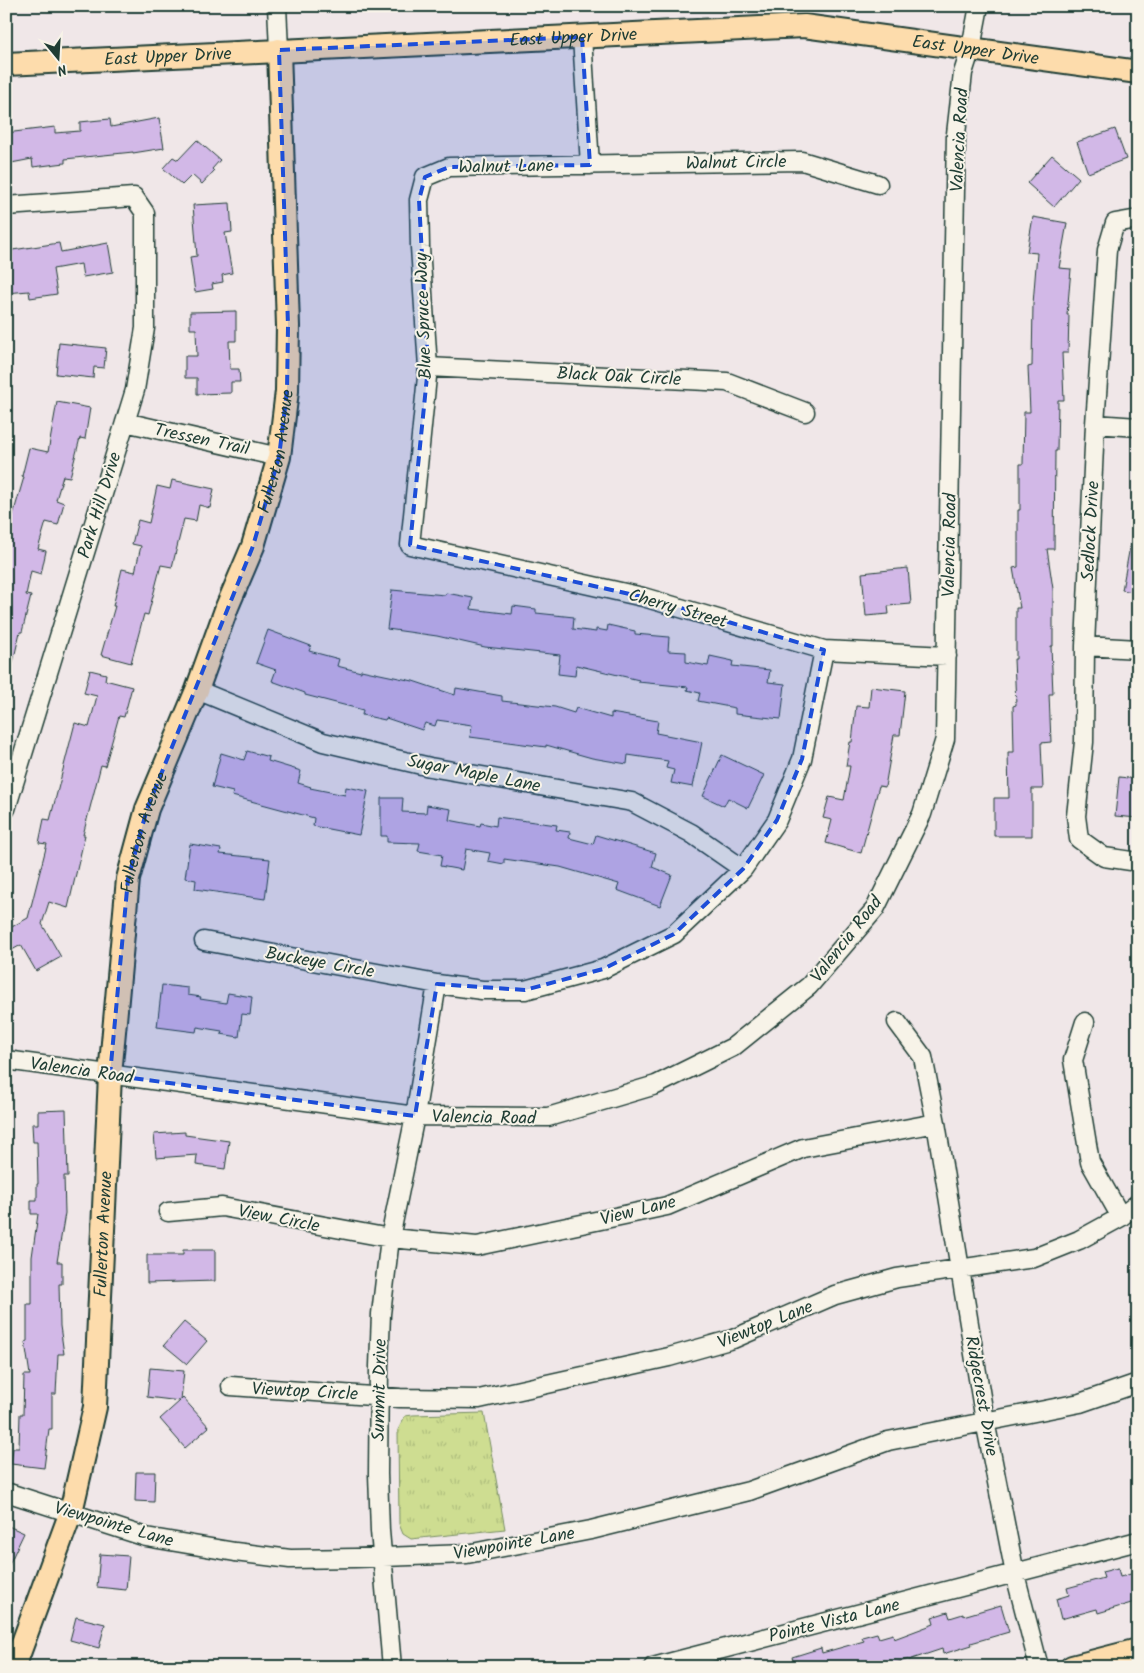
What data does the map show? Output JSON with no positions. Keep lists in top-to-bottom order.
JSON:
{
  "streets": {
    "main road": ["East Upper Drive", "Fullerton Avenue"],
    "street": [
      "Valencia Road",
      "Walnut Circle",
      "Walnut Lane",
      "Blue Spruce Way",
      "Black Oak Circle",
      "Tressen Trail",
      "Park Hill Drive",
      "Sedlock Drive",
      "Cherry Street",
      "Sugar Maple Lane",
      "Buckeye Circle",
      "View Lane",
      "View Circle",
      "Viewtop Lane",
      "Summit Drive",
      "Viewtop Circle",
      "Ridgecrest Drive",
      "Viewpointe Lane",
      "Pointe Vista Lane"
    ]
  },
  "crossings": [
    ["East Upper Drive", "Valencia Road"],
    ["East Upper Drive", "Fullerton Avenue"],
    ["Valencia Road", "Fullerton Avenue"],
    ["Valencia Road", "Cherry Street"],
    ["Valencia Road", "Summit Drive"],
    ["Walnut Circle", "Walnut Lane"],
    ["Walnut Lane", "Blue Spruce Way"],
    ["Blue Spruce Way", "Black Oak Circle"],
    ["Blue Spruce Way", "Cherry Street"],
    ["Tressen Trail", "Fullerton Avenue"],
    ["Tressen Trail", "Park Hill Drive"],
    ["Fullerton Avenue", "Sugar Maple Lane"],
    ["Fullerton Avenue", "Viewpointe Lane"],
    ["Cherry Street", "Buckeye Circle"],
    ["Sugar Maple Lane", "Buckeye Circle"],
    ["Buckeye Circle", "Summit Drive"],
    ["View Lane", "View Circle"],
    ["View Lane", "Summit Drive"],
    ["View Lane", "Ridgecrest Drive"],
    ["View Circle", "Summit Drive"],
    ["Viewtop Lane", "Summit Drive"],
    ["Viewtop Lane", "Viewtop Circle"],
    ["Viewtop Lane", "Ridgecrest Drive"],
    ["Summit Drive", "Viewtop Circle"],
    ["Summit Drive", "Viewpointe Lane"],
    ["Ridgecrest Drive", "Viewpointe Lane"],
    ["Ridgecrest Drive", "Pointe Vista Lane"]
  ],
  "north": "bottom"
}
